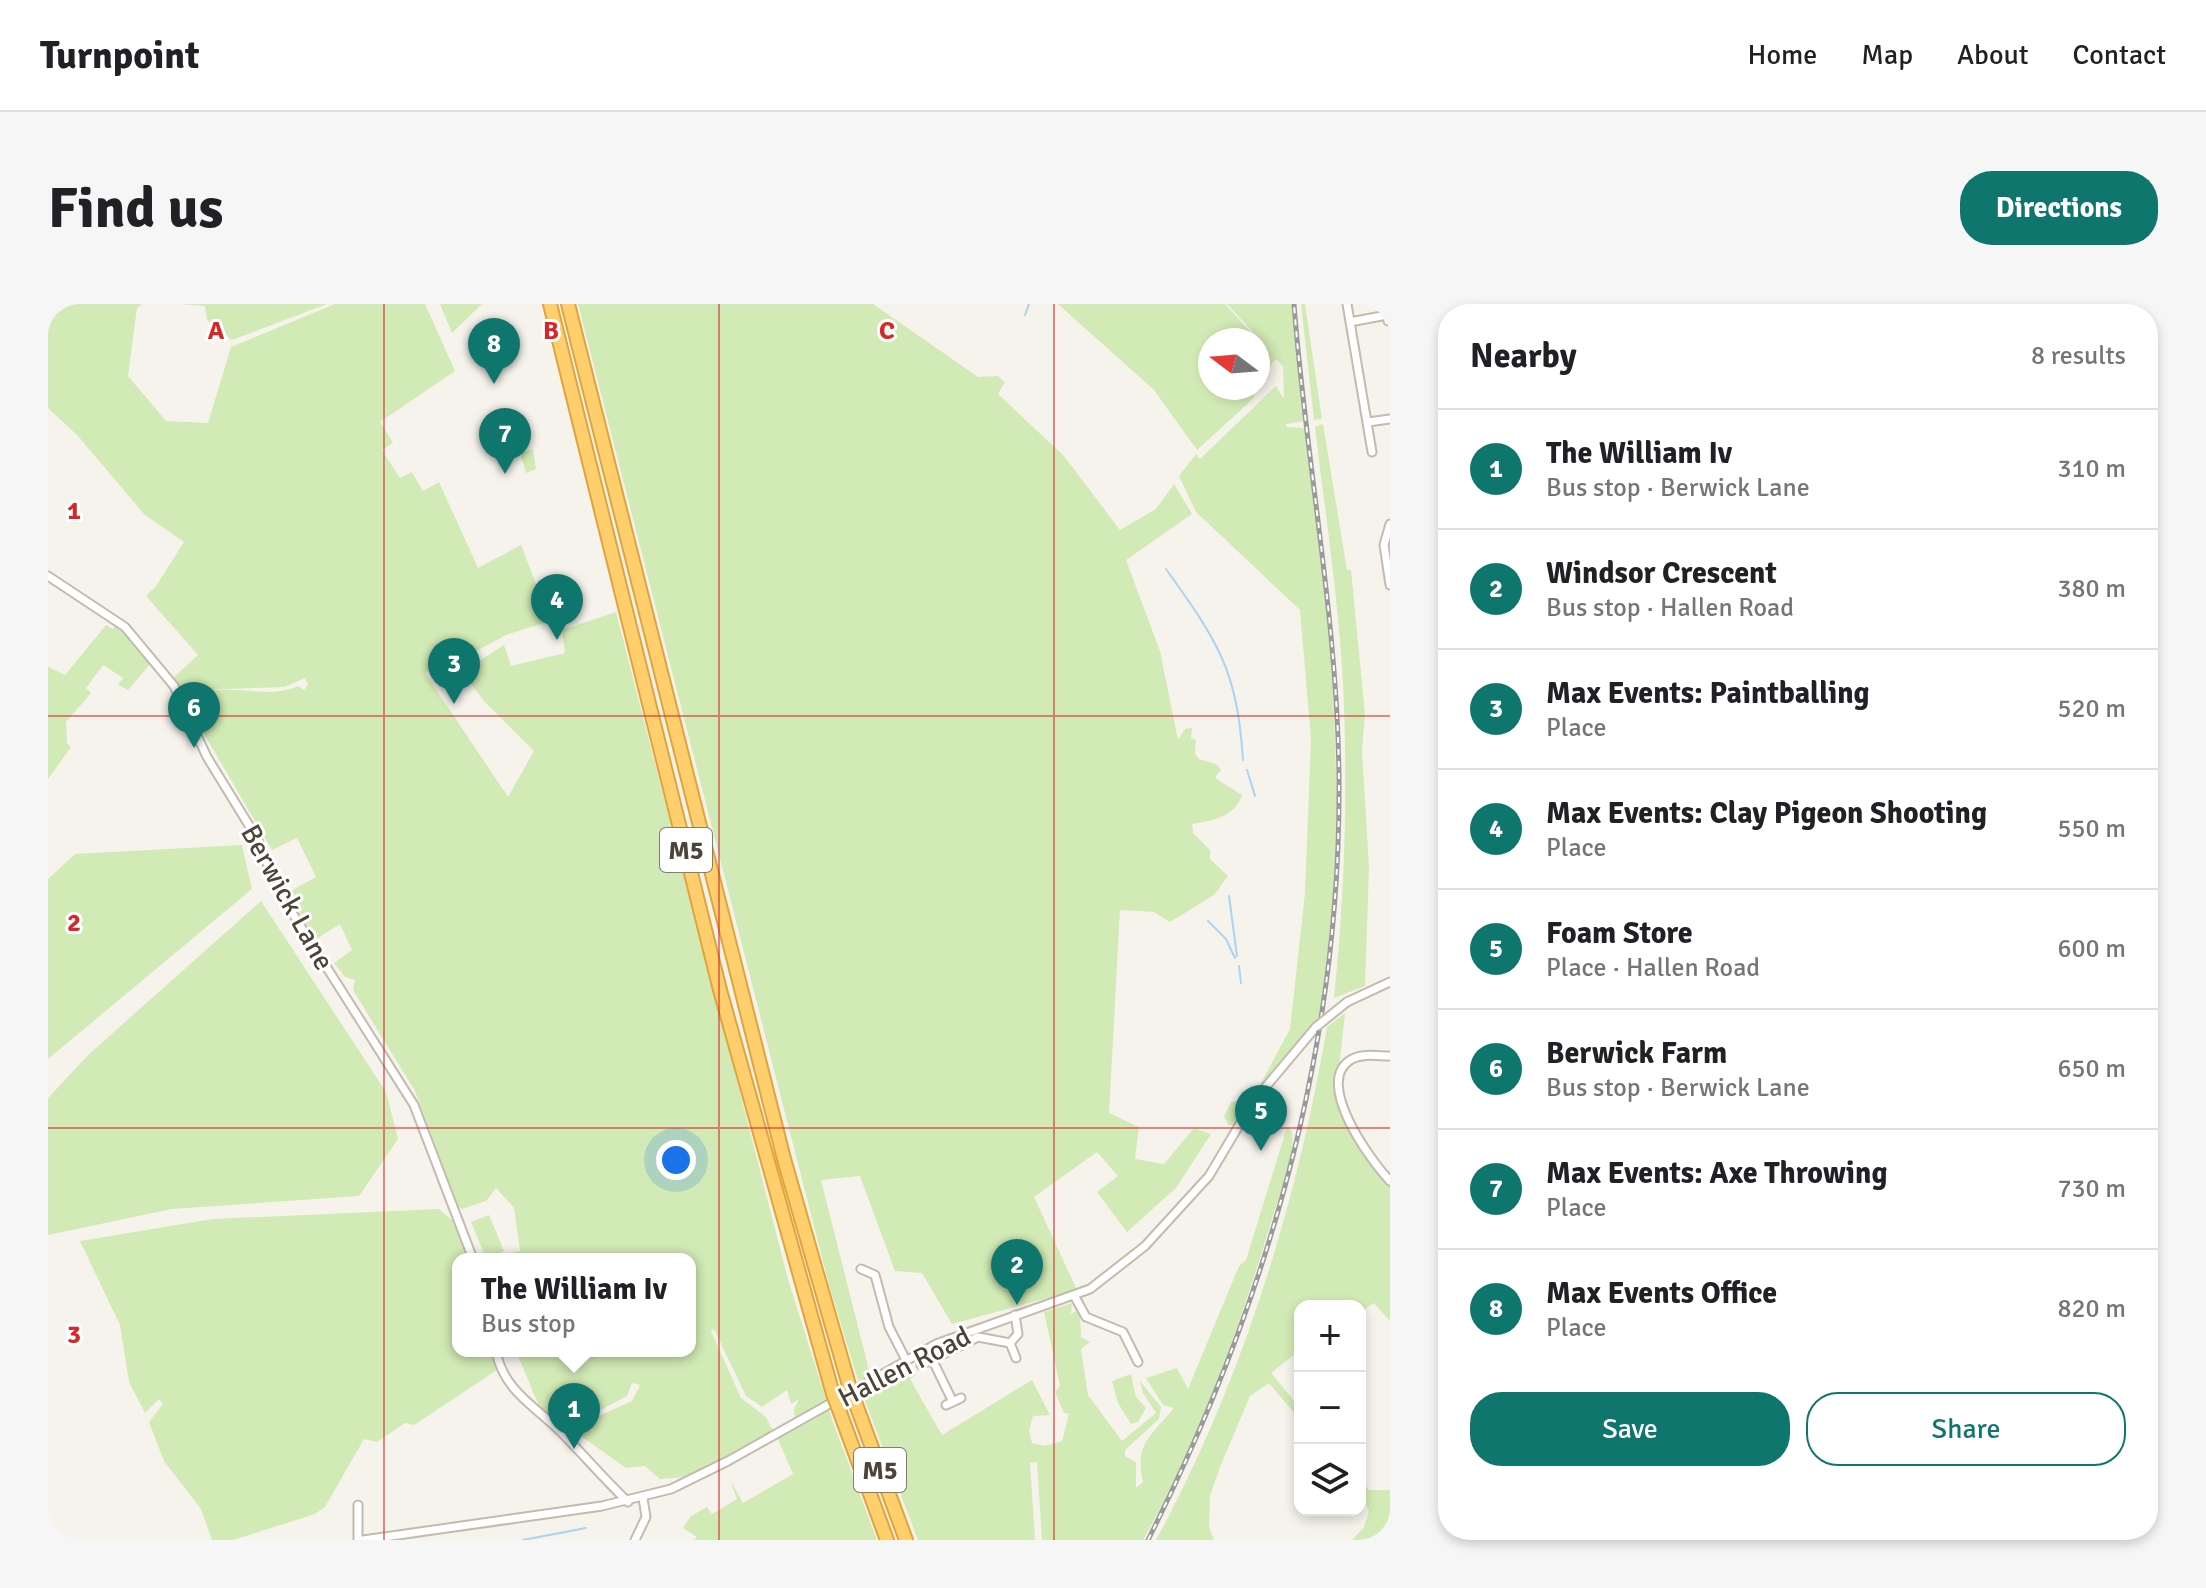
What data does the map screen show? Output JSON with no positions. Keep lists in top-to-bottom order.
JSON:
{
  "streets": {
    "highway": ["M5"],
    "street": ["Berwick Lane", "Hallen Road"]
  },
  "north": "left",
  "page": {
    "header": "Turnpoint",
    "nav": [
      "Home",
      "Map",
      "About",
      "Contact"
    ],
    "buttons": [
      "Directions",
      ["Save", "Share"]
    ],
    "title": "Find us",
    "heading": ["Nearby", "8 results"],
    "pins": [
      "8",
      "7",
      "4",
      "3",
      "6",
      "5",
      "2",
      "1"
    ],
    "list": [
      {
        "mark": "1",
        "name": "The William Iv",
        "note": "Bus stop · Berwick Lane",
        "value": "310 m"
      },
      {
        "mark": "2",
        "name": "Windsor Crescent",
        "note": "Bus stop · Hallen Road",
        "value": "380 m"
      },
      {
        "mark": "3",
        "name": "Max Events: Paintballing",
        "note": "Place",
        "value": "520 m"
      },
      {
        "mark": "4",
        "name": "Max Events: Clay Pigeon Shooting",
        "note": "Place",
        "value": "550 m"
      },
      {
        "mark": "5",
        "name": "Foam Store",
        "note": "Place · Hallen Road",
        "value": "600 m"
      },
      {
        "mark": "6",
        "name": "Berwick Farm",
        "note": "Bus stop · Berwick Lane",
        "value": "650 m"
      },
      {
        "mark": "7",
        "name": "Max Events: Axe Throwing",
        "note": "Place",
        "value": "730 m"
      },
      {
        "mark": "8",
        "name": "Max Events Office",
        "note": "Place",
        "value": "820 m"
      }
    ],
    "popup": ["The William Iv", "Bus stop"],
    "map_buttons": ["+", "−"]
  },
  "grid": {
    "columns": ["A", "B", "C"],
    "rows": ["1", "2", "3"]
  }
}
